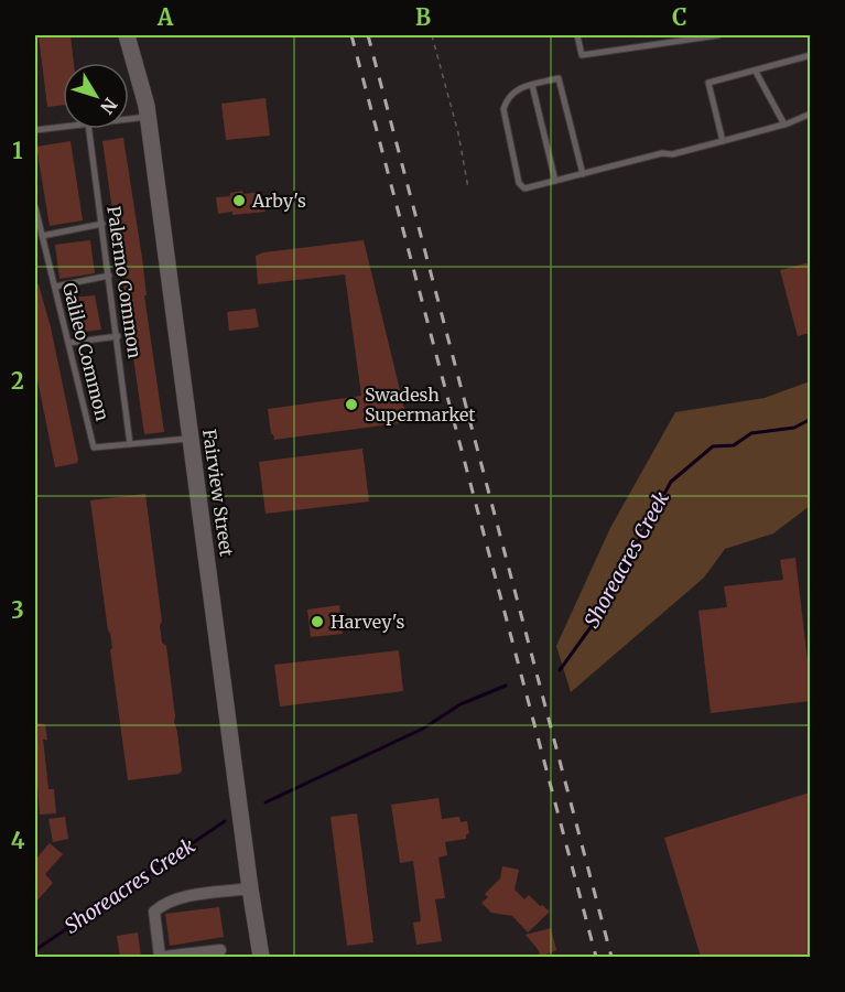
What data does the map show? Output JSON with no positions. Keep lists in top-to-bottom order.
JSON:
{
  "streets": {
    "main road": ["Fairview Street"],
    "lane": ["Palermo Common", "Galileo Common"]
  },
  "crossings": [
    ["Palermo Common", "Galileo Common"],
    ["Galileo Common", "Fairview Street"]
  ],
  "water": ["Shoreacres Creek"],
  "places": ["Arby's", "Swadesh Supermarket", "Harvey's"],
  "north": "bottom right",
  "grid": {
    "columns": ["A", "B", "C"],
    "rows": [
      "1",
      "2",
      "3",
      "4"
    ]
  }
}
